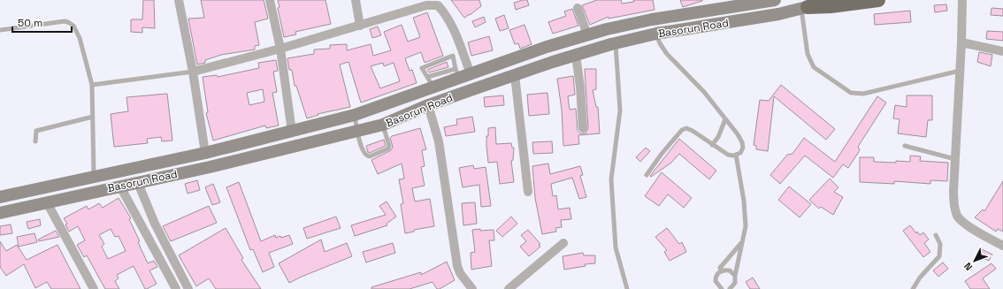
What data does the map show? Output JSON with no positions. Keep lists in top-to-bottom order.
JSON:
{
  "streets": {
    "main road": ["Basorun Road"]
  },
  "scale_bar": "50 m",
  "north": "bottom left"
}
